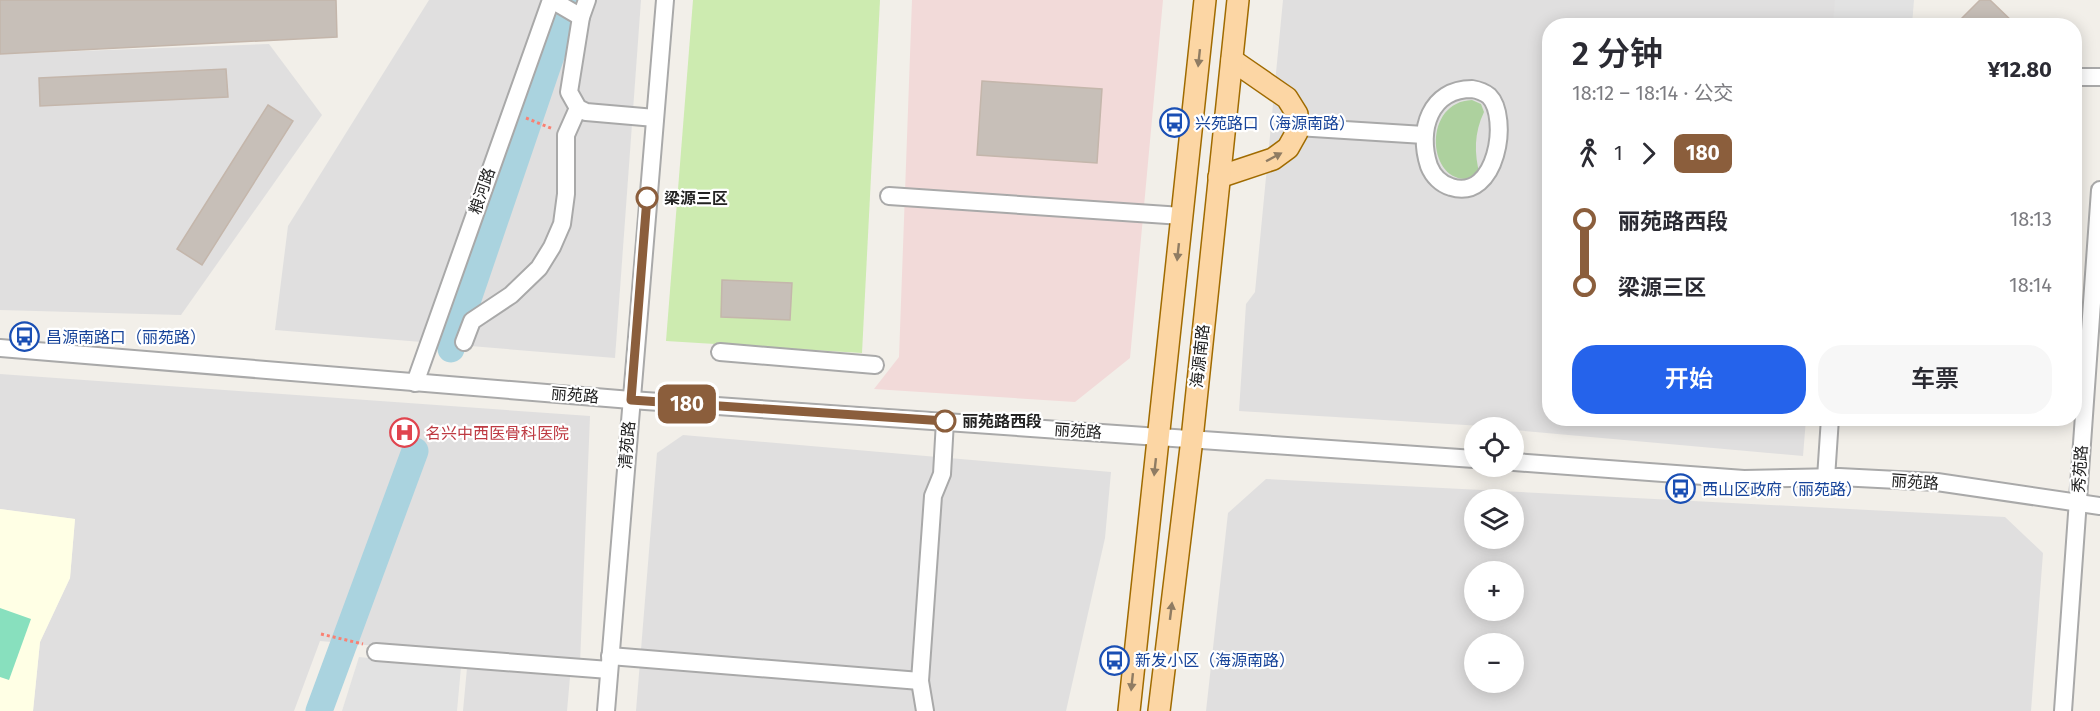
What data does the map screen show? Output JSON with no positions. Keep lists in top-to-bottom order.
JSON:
{
  "streets": {
    "main road": ["海源南路"],
    "street": [
      "粮河路",
      "丽苑路",
      "清苑路",
      "秀苑路"
    ]
  },
  "crossings": [
    ["粮河路", "丽苑路"],
    ["海源南路", "丽苑路"],
    ["丽苑路", "清苑路"],
    ["丽苑路", "秀苑路"]
  ],
  "places": {
    "bus stop": [
      "兴苑路口（海源南路）",
      "昌源南路口（丽苑路）",
      "西山区政府（丽苑路）",
      "新发小区（海源南路）"
    ],
    "other": ["梁源三区", "丽苑路西段"],
    "hospital": ["名兴中西医骨科医院"]
  },
  "lines": ["bus line 180"],
  "page": {
    "on_map": "180",
    "heading": ["2 分钟", "18:12 – 18:14 · 公交", "¥12.80"],
    "legs": ["1", "180"],
    "list": [
      {
        "name": "丽苑路西段",
        "value": "18:13"
      },
      {
        "name": "梁源三区",
        "value": "18:14"
      }
    ],
    "buttons": ["开始", "车票"],
    "map_buttons": ["+", "−"]
  }
}
